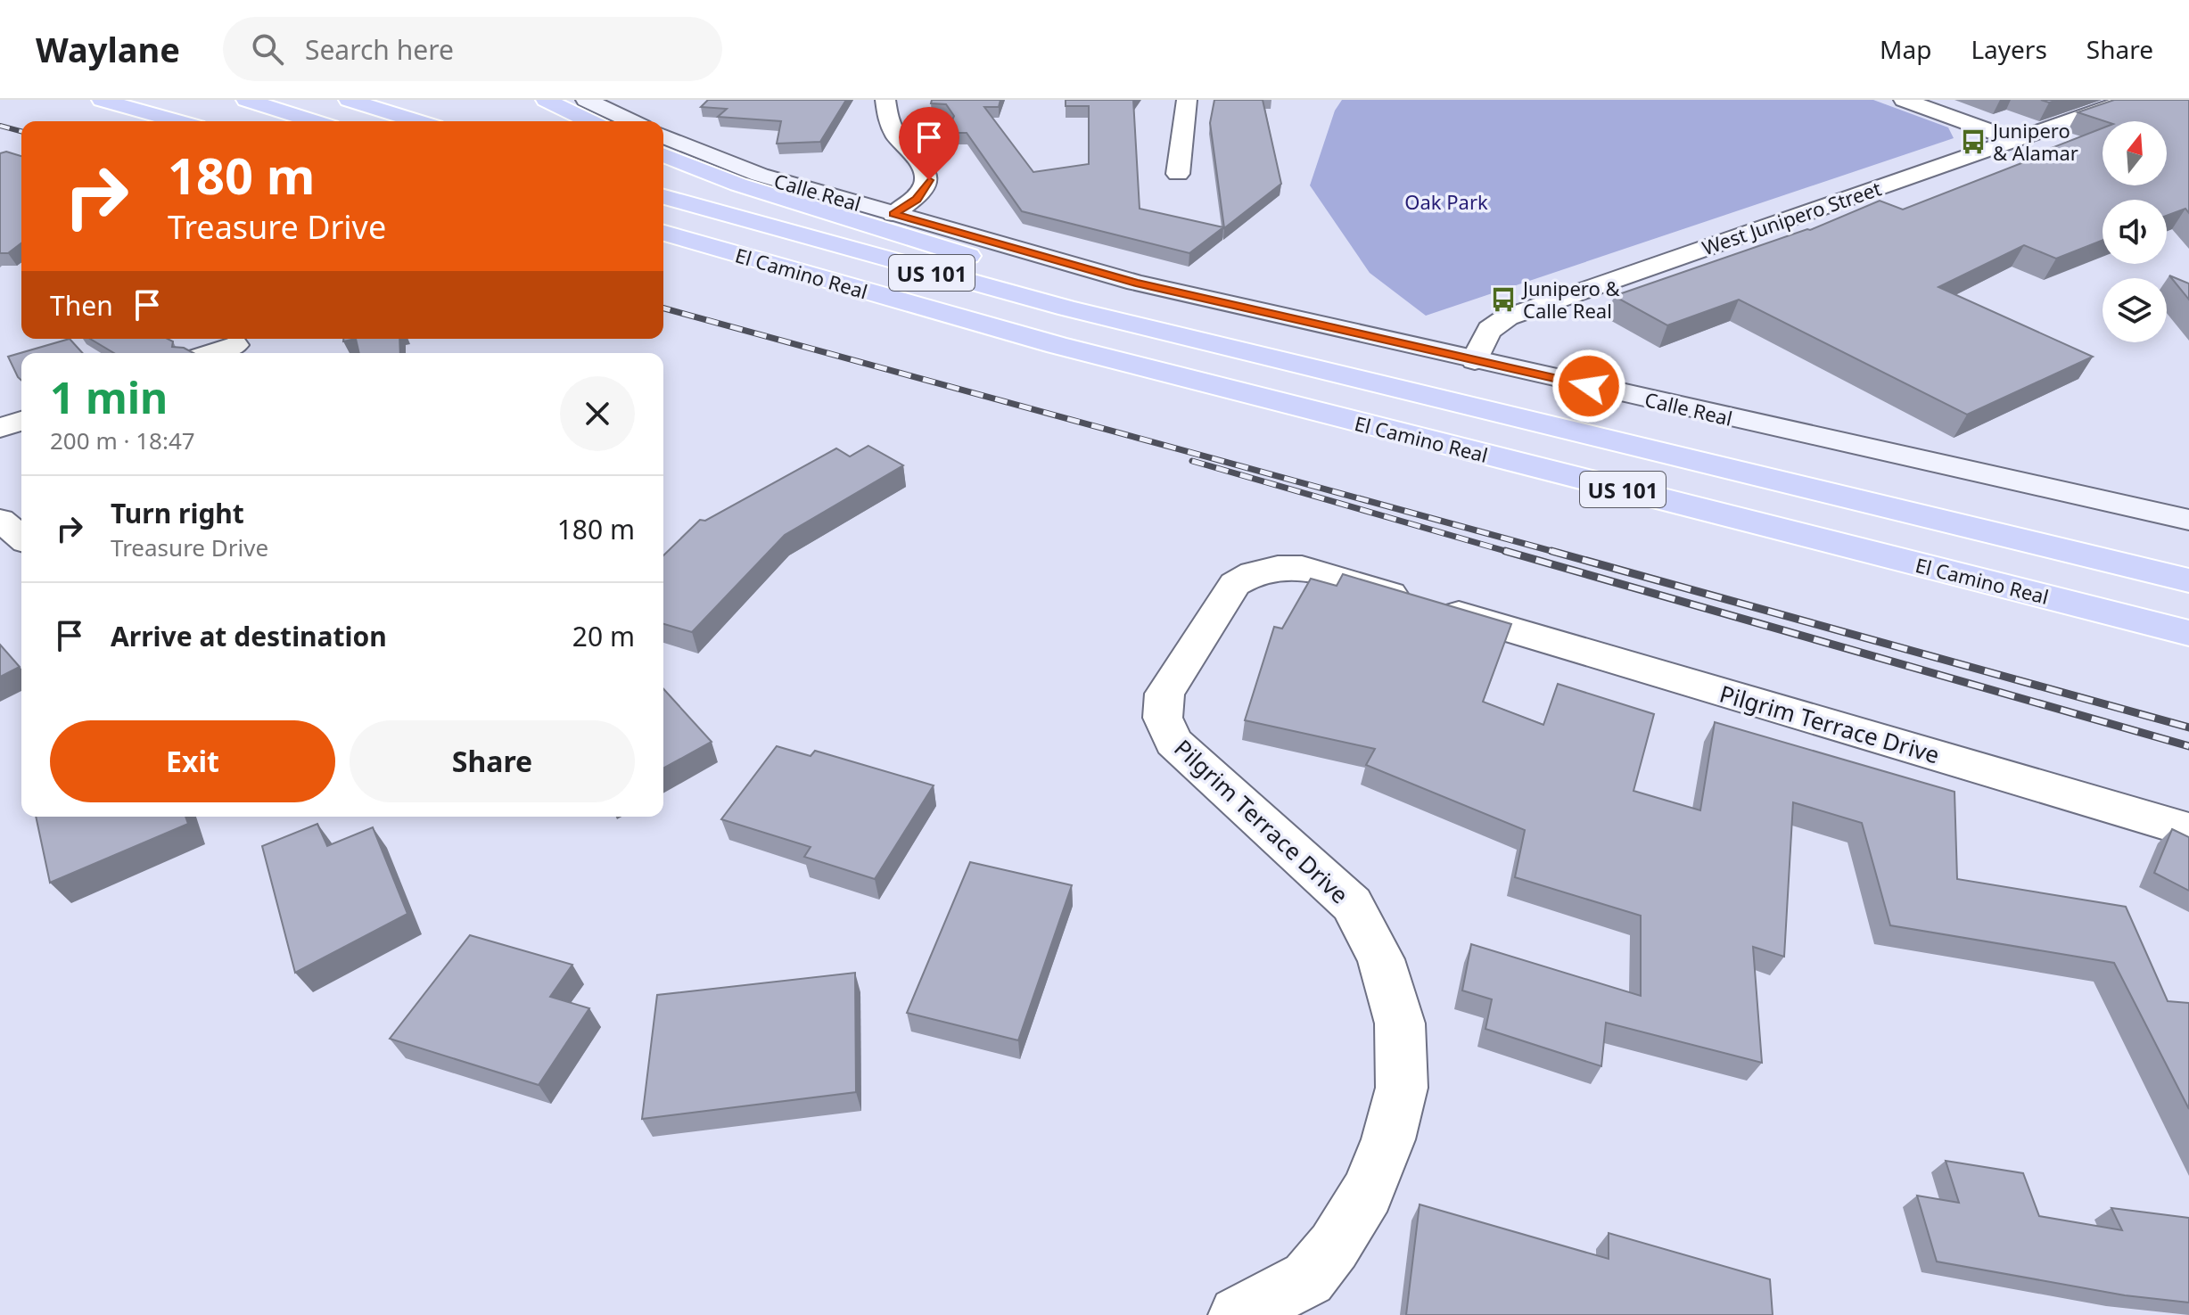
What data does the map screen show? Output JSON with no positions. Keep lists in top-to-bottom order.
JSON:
{
  "streets": {
    "highway": ["El Camino Real", "US 101"],
    "street": ["Calle Real", "West Junipero Street", "Pilgrim Terrace Drive"]
  },
  "crossings": [
    ["Calle Real", "West Junipero Street"]
  ],
  "parks": ["Oak Park"],
  "places": {
    "bus stop": ["Junipero & Alamar", "Junipero & Calle Real"]
  },
  "north": "top",
  "page": {
    "header": "Waylane",
    "search": "Search here",
    "nav": ["Map", "Layers", "Share"],
    "turn": ["180 m", "Treasure Drive"],
    "then": "Then",
    "heading": ["1 min", "200 m · 18:47"],
    "list": [
      {
        "name": "Turn right",
        "note": "Treasure Drive",
        "value": "180 m"
      },
      {
        "name": "Arrive at destination",
        "value": "20 m"
      }
    ],
    "buttons": ["Exit", "Share"]
  }
}
